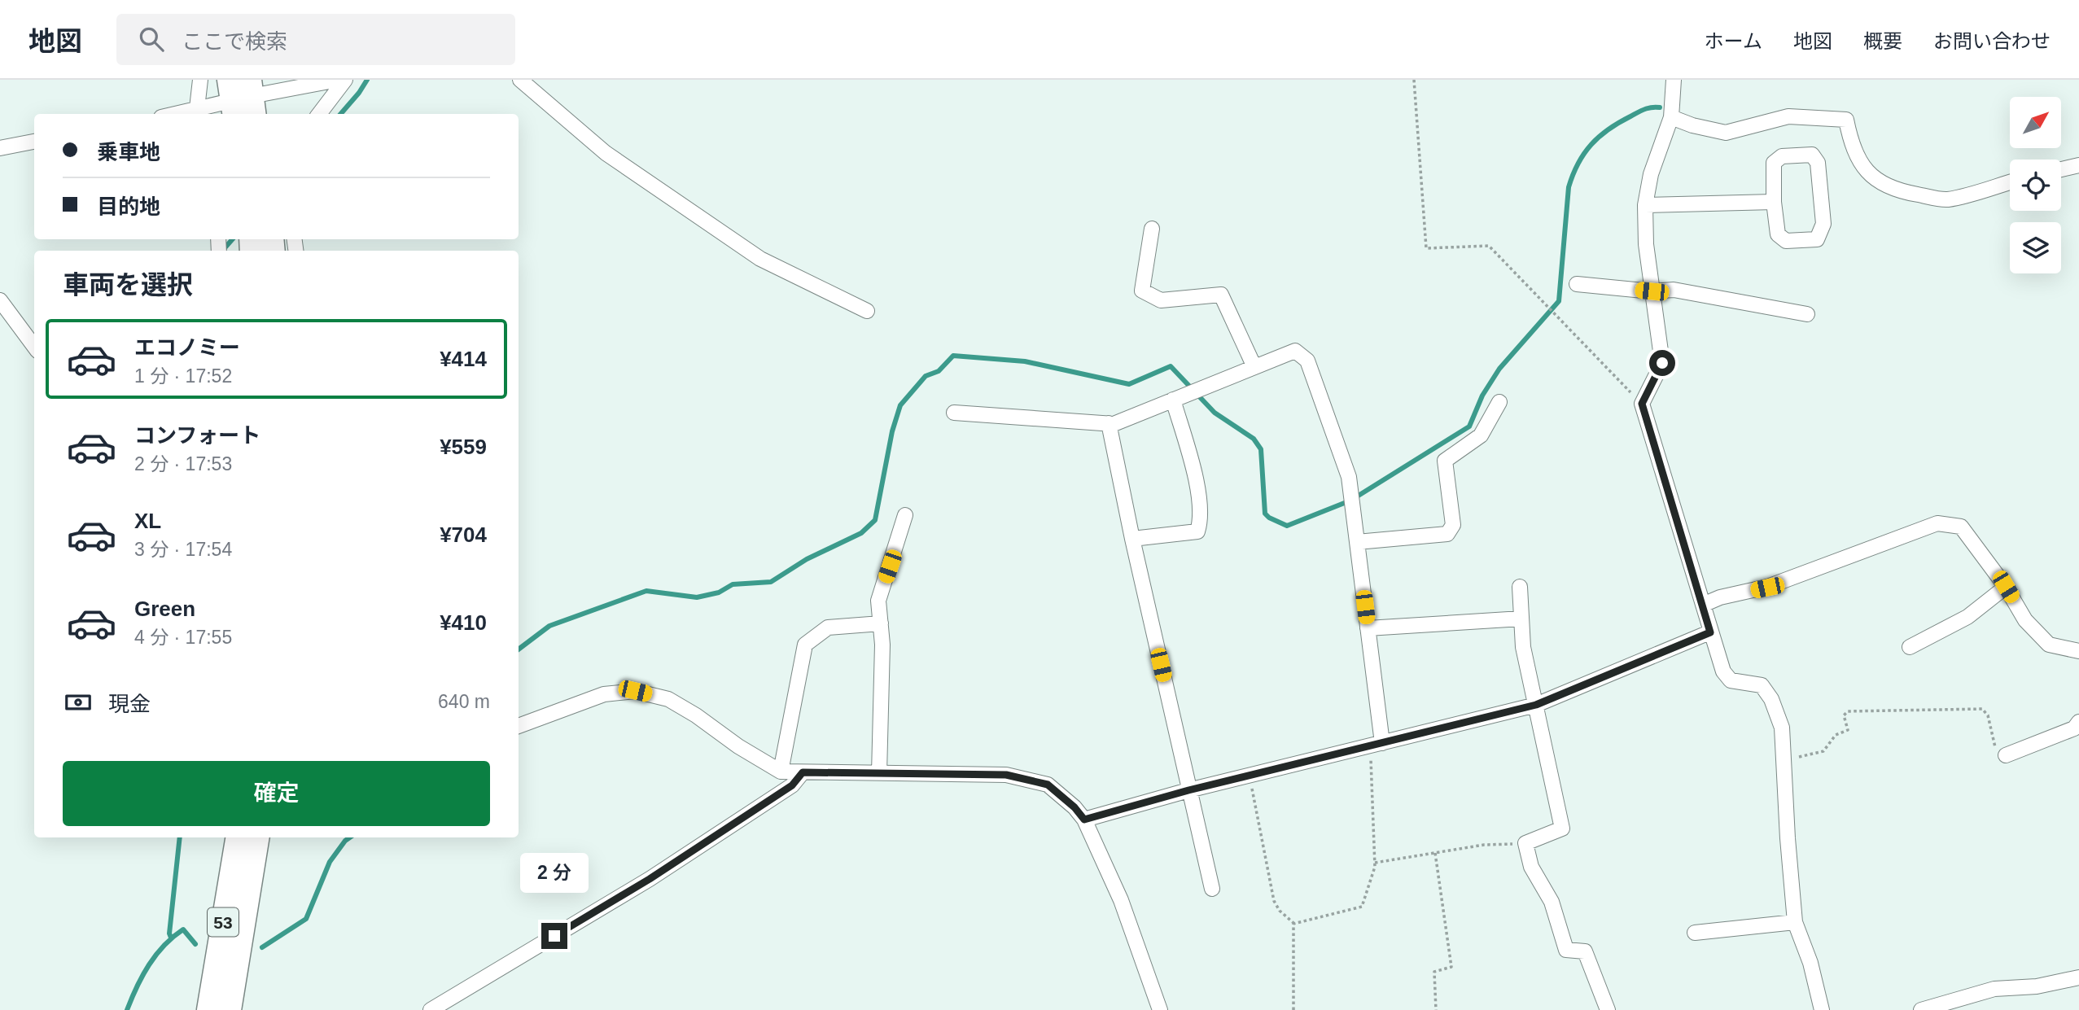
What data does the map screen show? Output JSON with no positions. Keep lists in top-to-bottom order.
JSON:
{
  "streets": {
    "main road": ["53"]
  },
  "north": "top right",
  "page": {
    "header": "地図",
    "search": "ここで検索",
    "nav": [
      "ホーム",
      "地図",
      "概要",
      "お問い合わせ"
    ],
    "banner": ["乗車地", "目的地"],
    "heading": "車両を選択",
    "list": [
      {
        "name": "エコノミー",
        "note": "1 分 · 17:52",
        "value": "¥414"
      },
      {
        "name": "コンフォート",
        "note": "2 分 · 17:53",
        "value": "¥559"
      },
      {
        "name": "XL",
        "note": "3 分 · 17:54",
        "value": "¥704"
      },
      {
        "name": "Green",
        "note": "4 分 · 17:55",
        "value": "¥410"
      }
    ],
    "pay": ["現金", "640 m"],
    "buttons": "確定",
    "bubble": "2 分"
  }
}
